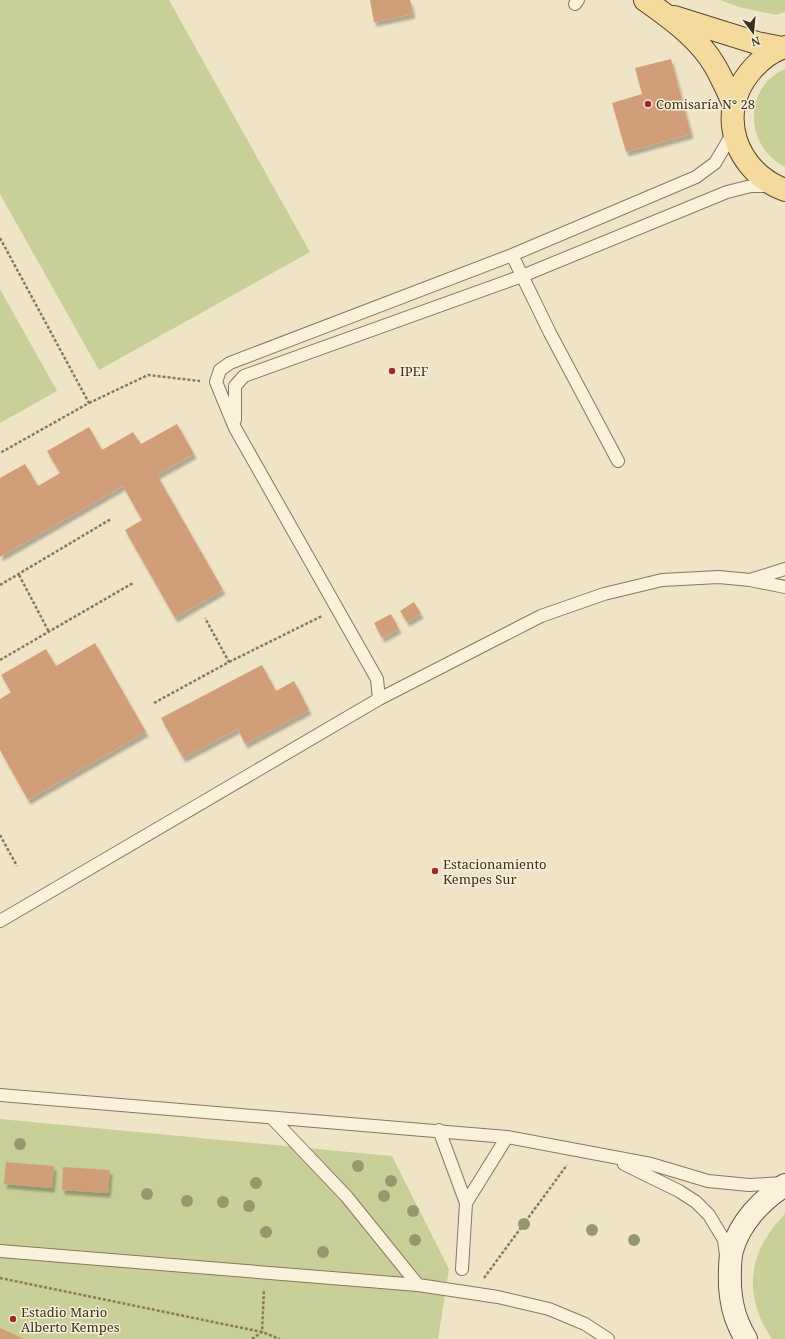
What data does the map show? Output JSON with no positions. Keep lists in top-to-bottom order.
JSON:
{
  "places": [
    "Comisaría N° 28",
    "IPEF",
    "Estacionamiento Kempes Sur",
    "Estadio Mario Alberto Kempes"
  ],
  "north": "bottom"
}
